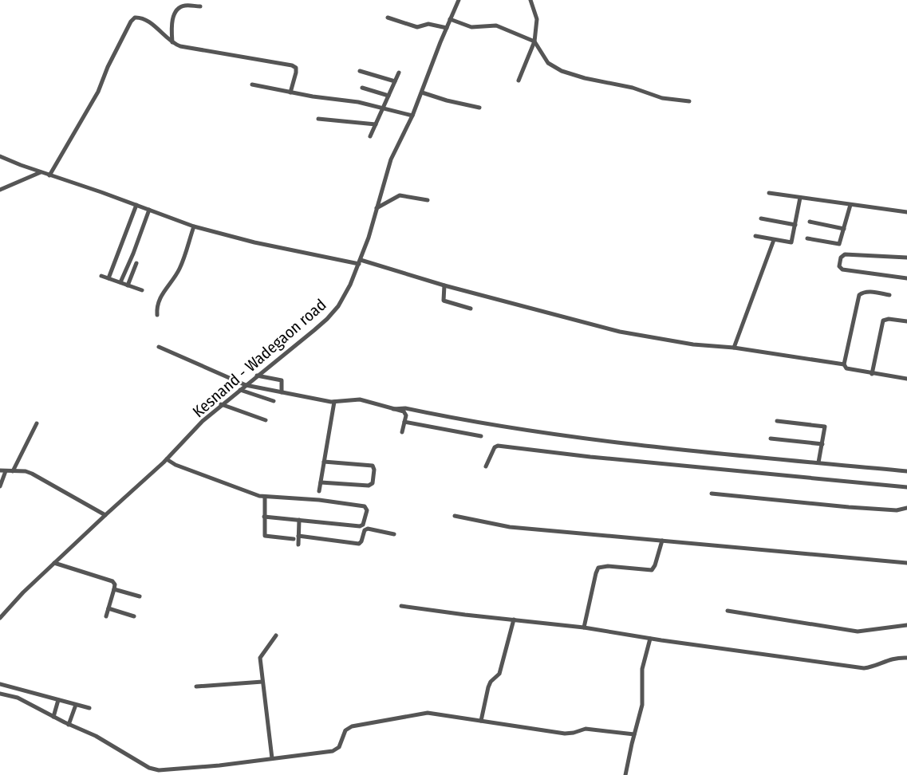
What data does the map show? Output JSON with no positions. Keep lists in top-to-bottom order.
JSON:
{
  "streets": {
    "street": ["Kesnand - Wadegaon road"]
  }
}
